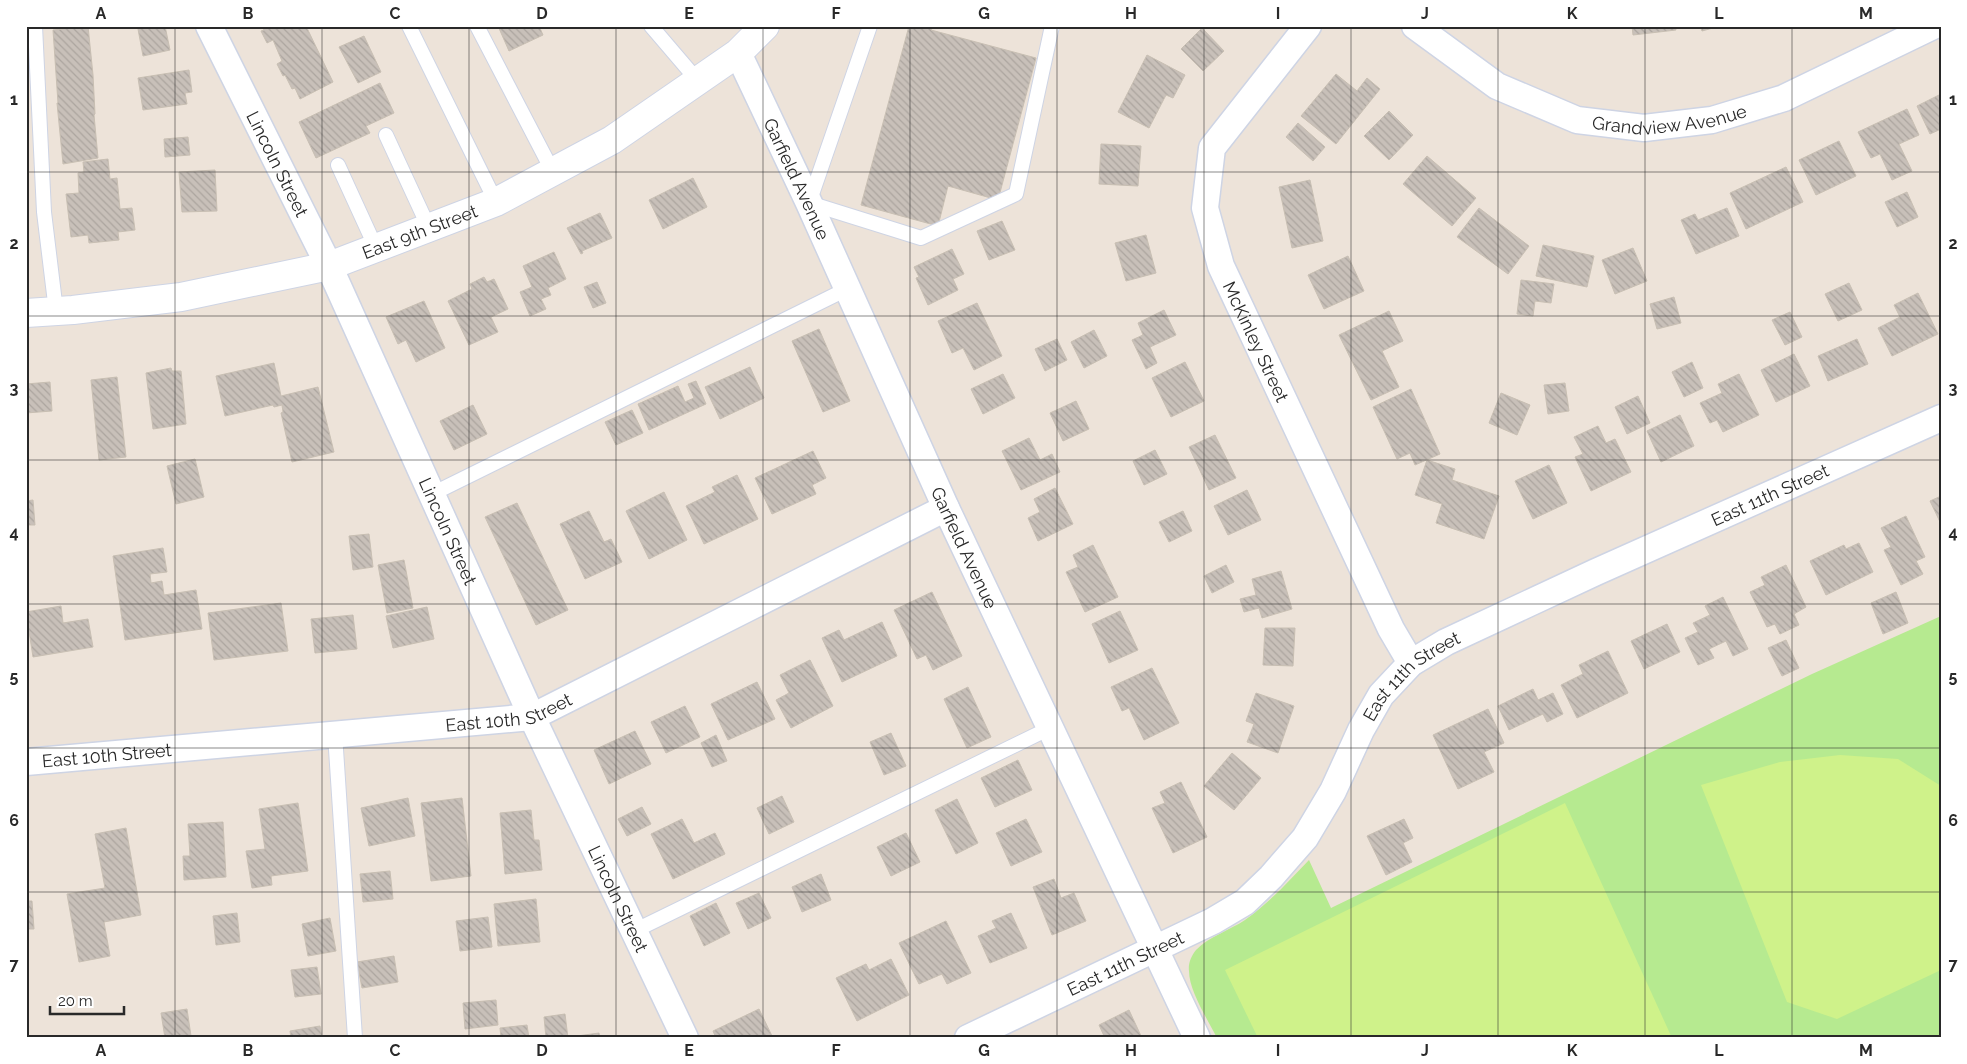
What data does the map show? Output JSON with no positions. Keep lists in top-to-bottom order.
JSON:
{
  "streets": {
    "main road": ["East 9th Street"],
    "street": [
      "Grandview Avenue",
      "Lincoln Street",
      "Garfield Avenue",
      "McKinley Street",
      "East 11th Street",
      "East 10th Street"
    ]
  },
  "crossings": [
    ["Lincoln Street", "East 9th Street"],
    ["Lincoln Street", "East 10th Street"],
    ["Garfield Avenue", "East 9th Street"],
    ["Garfield Avenue", "East 11th Street"],
    ["Garfield Avenue", "East 10th Street"],
    ["McKinley Street", "East 11th Street"]
  ],
  "scale_bar": "20 m",
  "grid": {
    "columns": [
      "A",
      "B",
      "C",
      "D",
      "E",
      "F",
      "G",
      "H",
      "I",
      "J",
      "K",
      "L",
      "M"
    ],
    "rows": [
      "1",
      "2",
      "3",
      "4",
      "5",
      "6",
      "7"
    ]
  }
}
